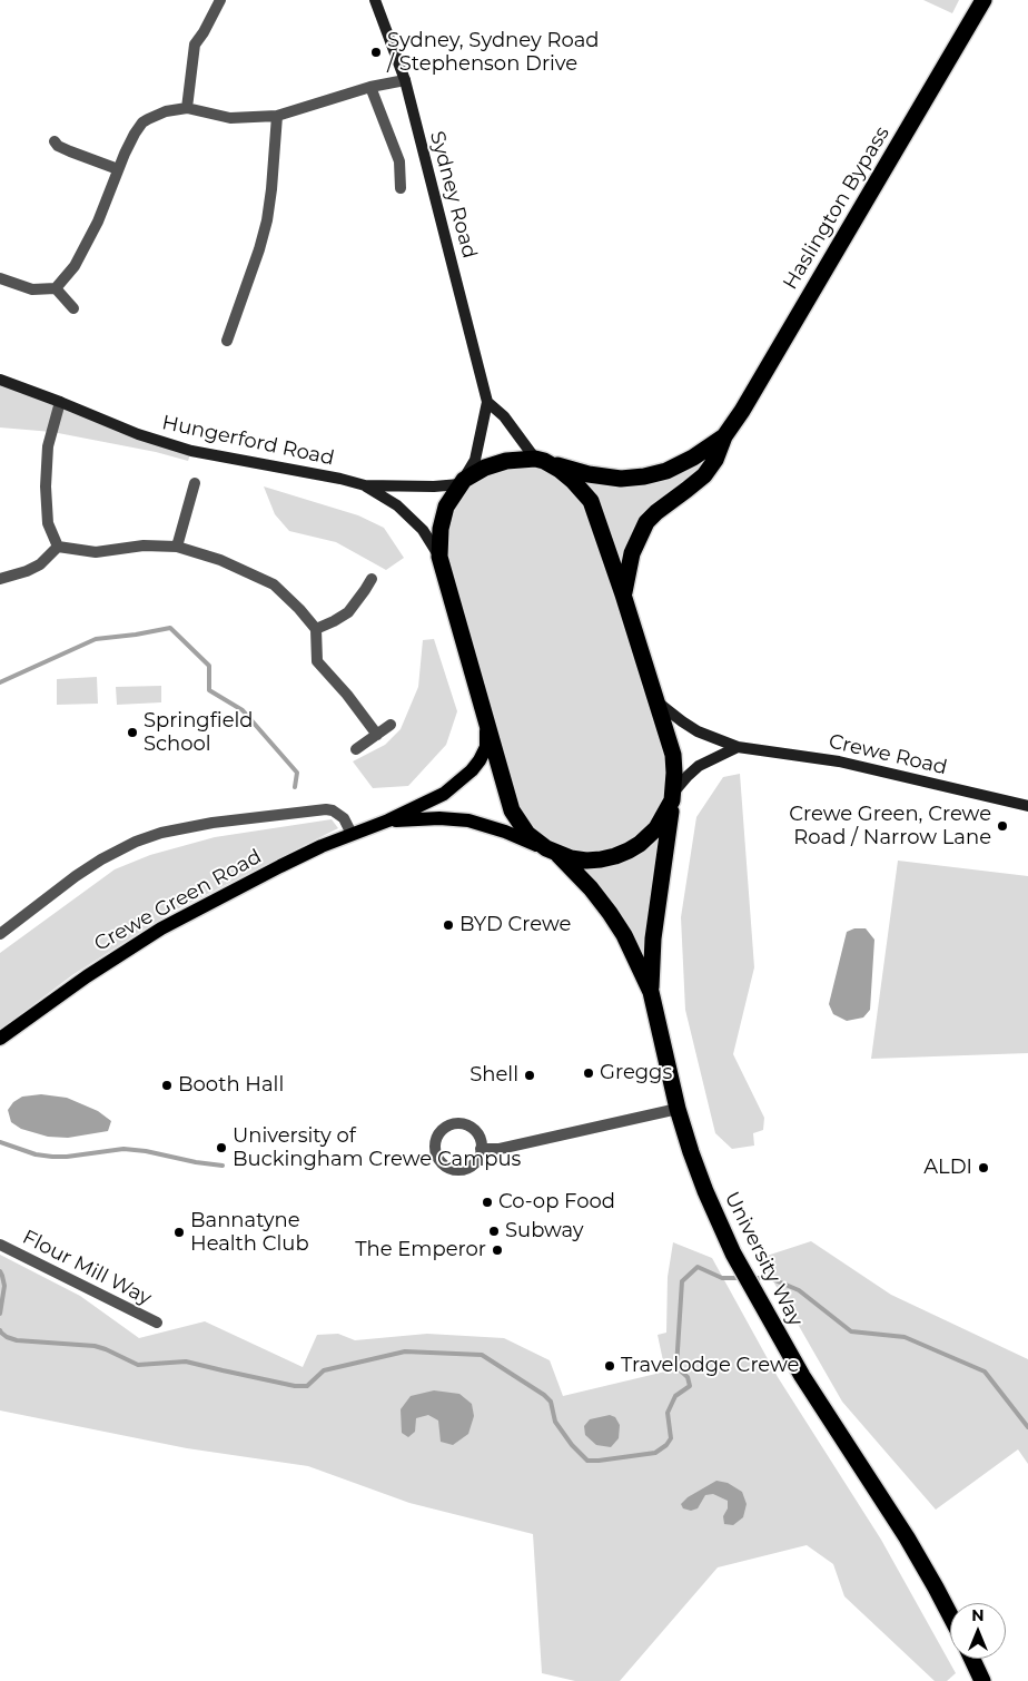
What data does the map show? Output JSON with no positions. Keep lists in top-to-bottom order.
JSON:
{
  "streets": {
    "highway": ["Haslington Bypass", "University Way"],
    "main road": ["Crewe Green Road"],
    "street": [
      "Sydney Road",
      "Hungerford Road",
      "Crewe Road",
      "Flour Mill Way"
    ]
  },
  "crossings": [
    ["Sydney Road", "Hungerford Road"],
    ["Sydney Road", "University Way"],
    ["Haslington Bypass", "University Way"],
    ["Hungerford Road", "University Way"],
    ["Crewe Road", "University Way"],
    ["Crewe Green Road", "University Way"]
  ],
  "places": [
    "Sydney, Sydney Road / Stephenson Drive",
    "Springfield School",
    "Crewe Green, Crewe Road / Narrow Lane",
    "BYD Crewe",
    "Greggs",
    "Shell",
    "Booth Hall",
    "University of Buckingham Crewe Campus",
    "ALDI",
    "Co-op Food",
    "Subway",
    "Bannatyne Health Club",
    "The Emperor",
    "Travelodge Crewe"
  ],
  "north": "top"
}
